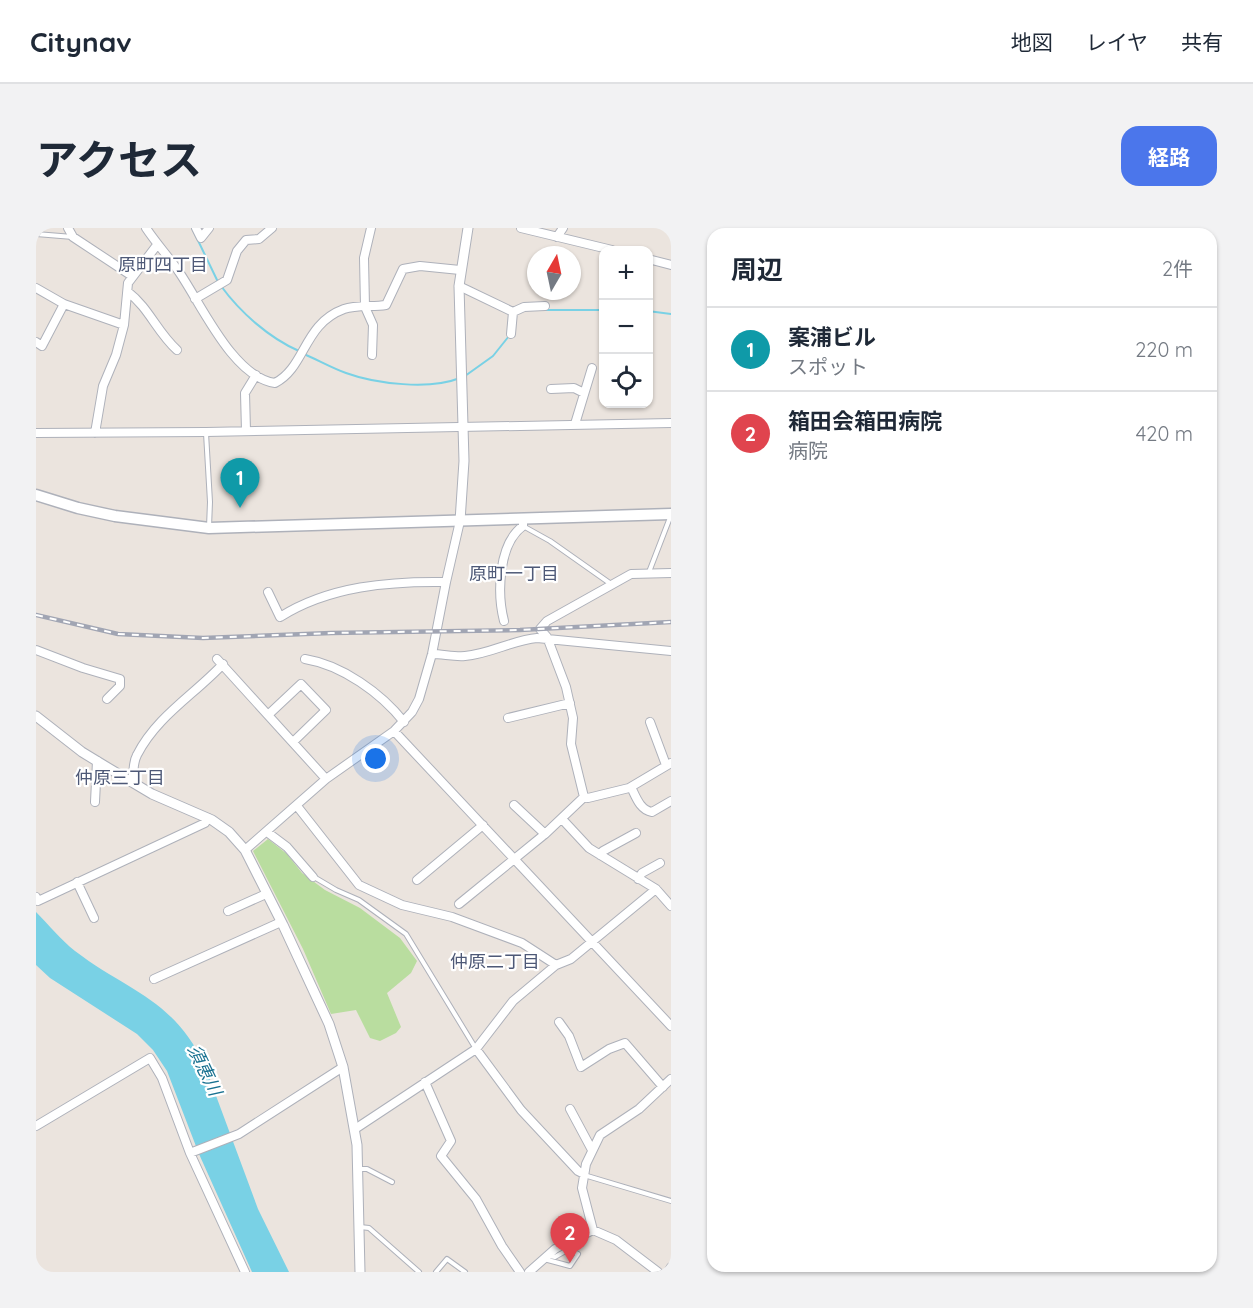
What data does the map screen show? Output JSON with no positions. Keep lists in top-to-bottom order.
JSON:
{
  "districts": [
    "原町四丁目",
    "原町一丁目",
    "仲原三丁目",
    "仲原二丁目"
  ],
  "water": ["須恵川"],
  "north": "top",
  "page": {
    "header": "Citynav",
    "nav": ["地図", "レイヤ", "共有"],
    "title": "アクセス",
    "buttons": "経路",
    "heading": ["周辺", "2件"],
    "map_buttons": ["+", "−"],
    "list": [
      {
        "mark": "1",
        "name": "案浦ビル",
        "note": "スポット",
        "value": "220 m"
      },
      {
        "mark": "2",
        "name": "箱田会箱田病院",
        "note": "病院",
        "value": "420 m"
      }
    ],
    "pins": ["1", "2"]
  }
}
